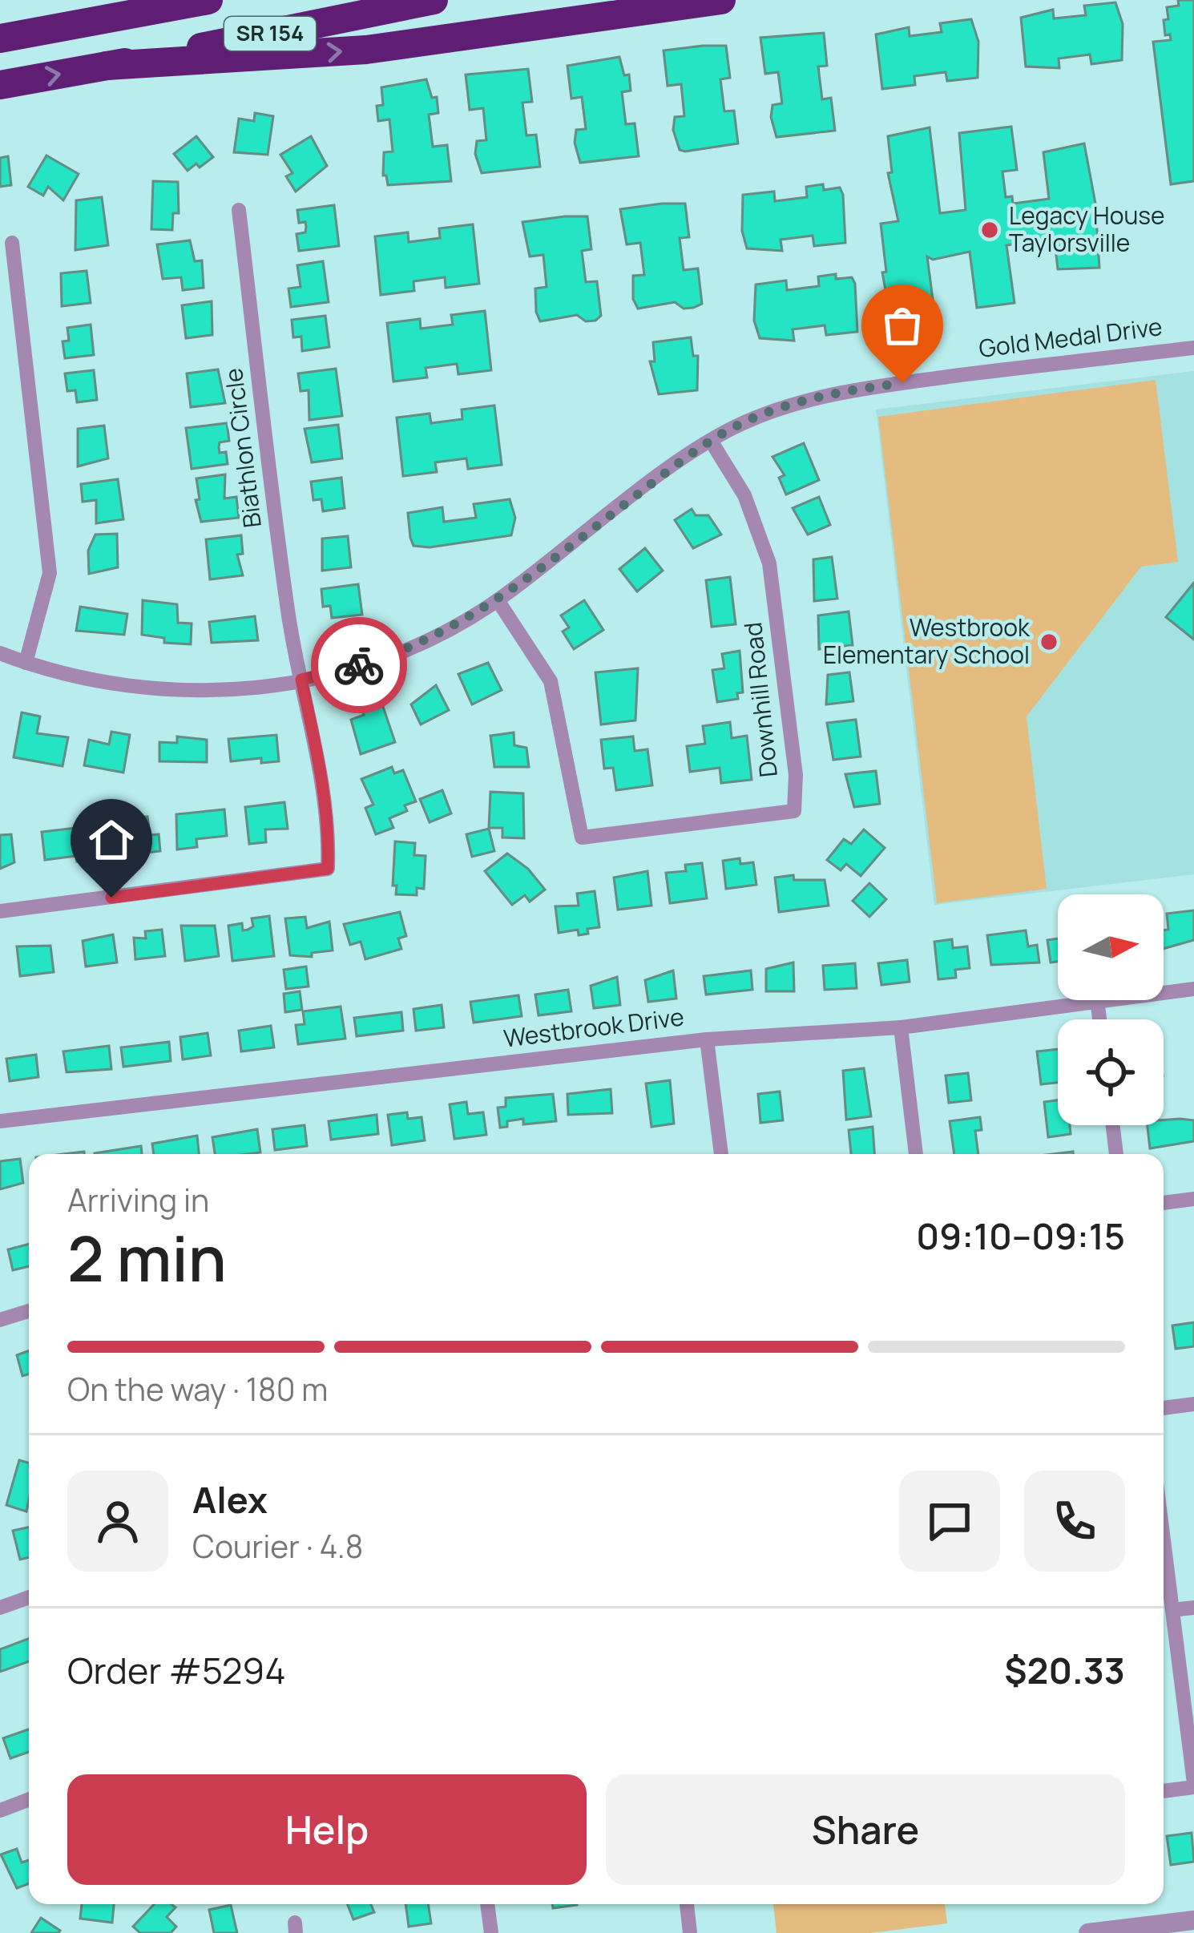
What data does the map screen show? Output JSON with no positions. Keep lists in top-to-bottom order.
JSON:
{
  "streets": {
    "highway": ["SR 154"],
    "street": [
      "Gold Medal Drive",
      "Biathlon Circle",
      "Downhill Road",
      "Westbrook Drive"
    ]
  },
  "crossings": [
    ["Gold Medal Drive", "Biathlon Circle"],
    ["Gold Medal Drive", "Downhill Road"]
  ],
  "places": ["Legacy House Taylorsville", "Westbrook Elementary School"],
  "north": "right",
  "page": {
    "heading": ["2 min", "Arriving in", "09:10–09:15"],
    "panel": [
      "Alex",
      "Courier · 4.8",
      "Order #5294",
      "$20.33"
    ],
    "bar": "On the way · 180 m",
    "buttons": ["Help", "Share"]
  }
}
